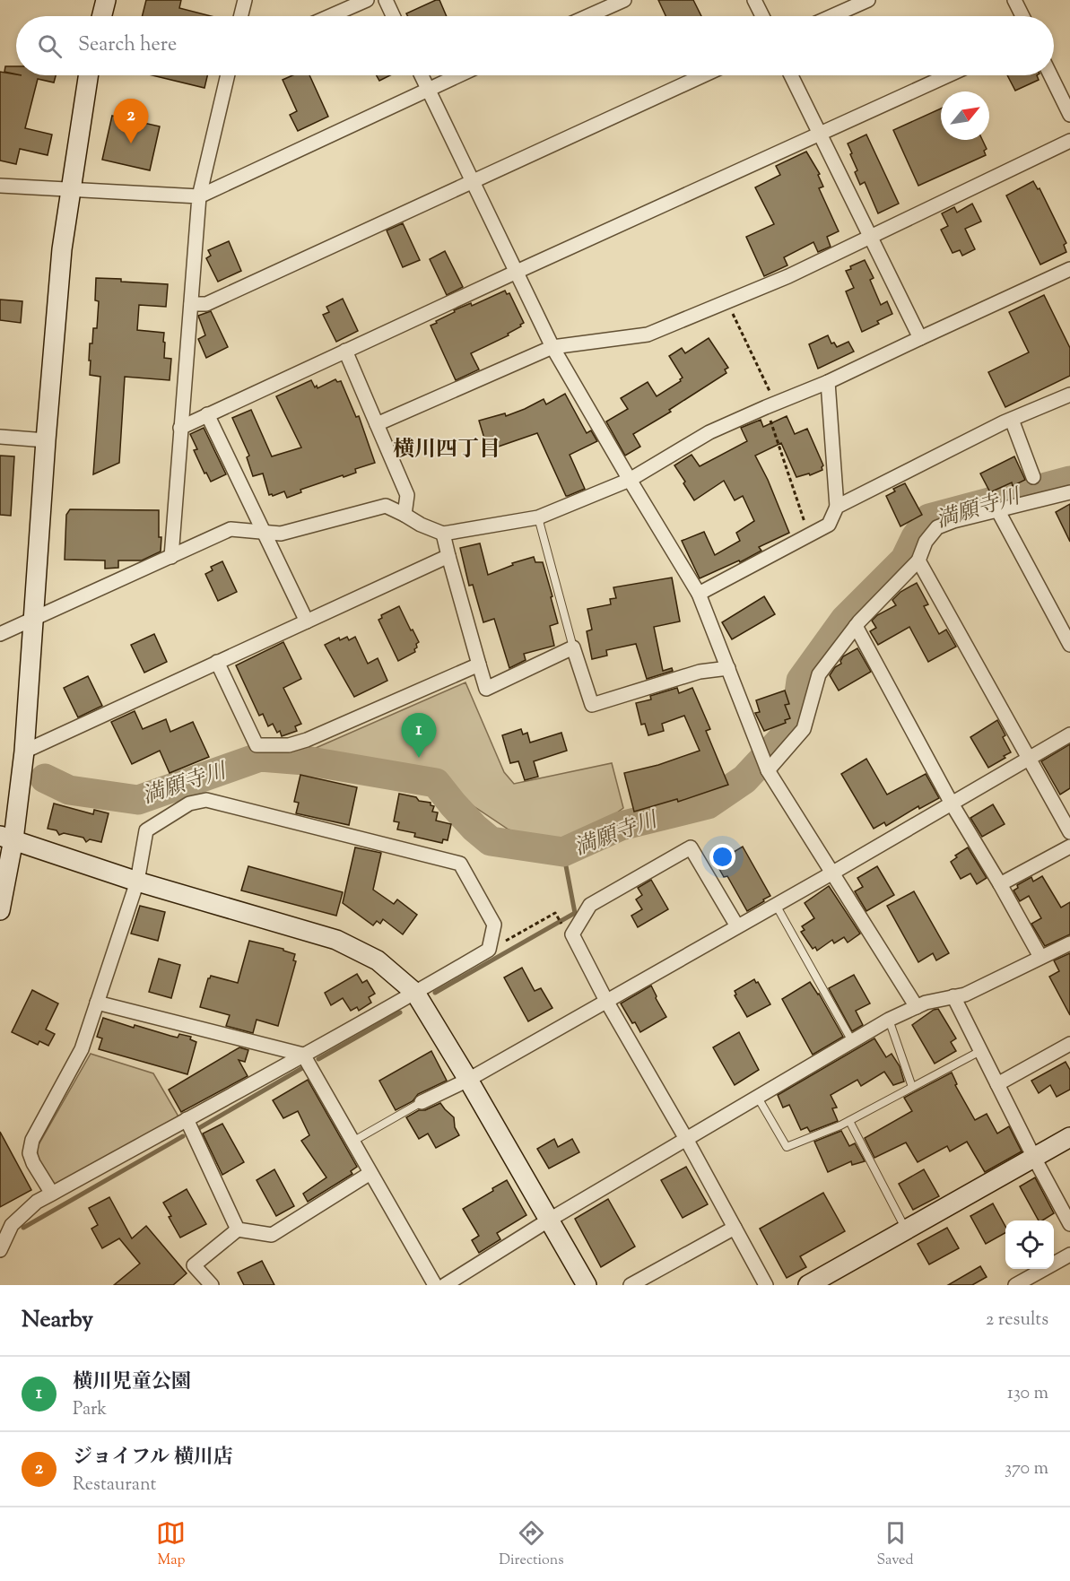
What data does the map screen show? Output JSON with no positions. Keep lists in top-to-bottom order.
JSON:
{
  "districts": ["横川四丁目"],
  "water": ["満願寺川"],
  "north": "top right",
  "page": {
    "search": "Search here",
    "pins": ["2", "1"],
    "heading": ["Nearby", "2 results"],
    "list": [
      {
        "mark": "1",
        "name": "横川児童公園",
        "note": "Park",
        "value": "130 m"
      },
      {
        "mark": "2",
        "name": "ジョイフル 横川店",
        "note": "Restaurant",
        "value": "370 m"
      }
    ],
    "nav": ["Map", "Directions", "Saved"]
  }
}
